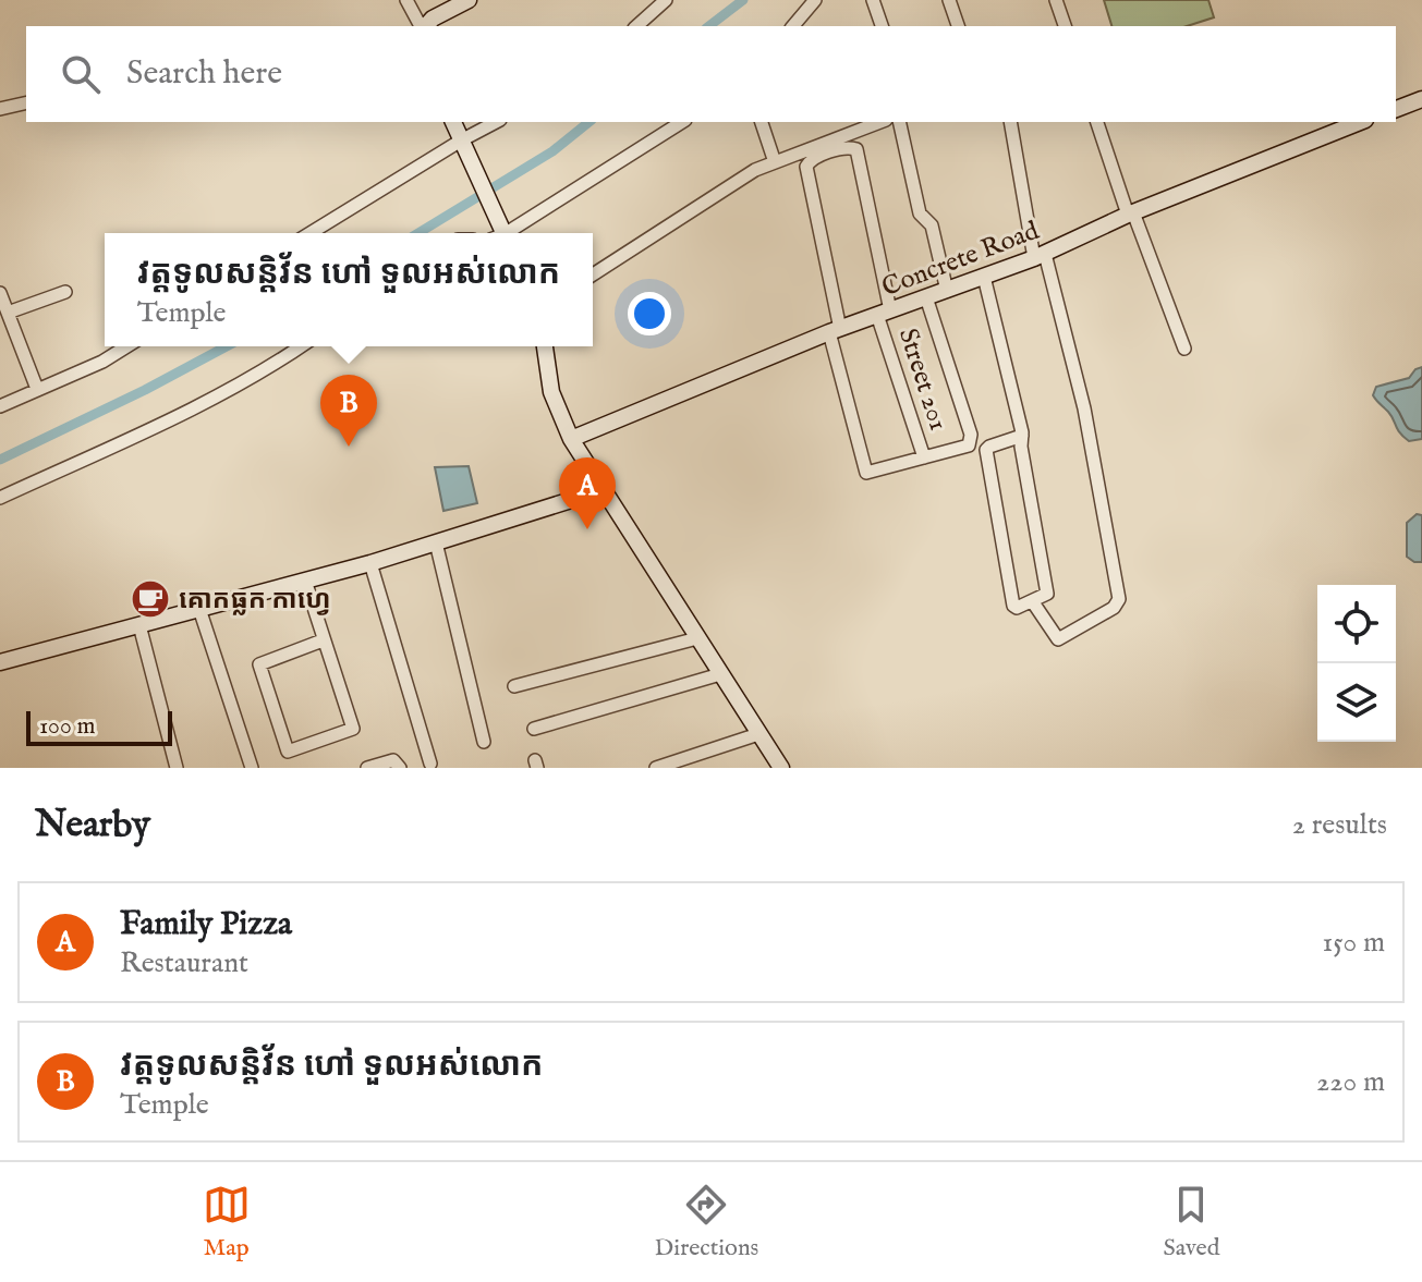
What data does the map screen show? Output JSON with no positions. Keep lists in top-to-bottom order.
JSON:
{
  "streets": {
    "street": ["Concrete Road", "Street 201"]
  },
  "crossings": [
    ["Concrete Road", "Street 201"]
  ],
  "places": {
    "cafe": ["គោកធ្លក កាហ្វេ"]
  },
  "scale_bar": "100 m",
  "page": {
    "search": "Search here",
    "popup": ["វត្តទូលសន្តិវ័ន ហៅ ទួលអស់លោក", "Temple"],
    "pins": ["B", "A"],
    "scale": "100 m",
    "heading": ["Nearby", "2 results"],
    "list": [
      {
        "mark": "A",
        "name": "Family Pizza",
        "note": "Restaurant",
        "value": "150 m"
      },
      {
        "mark": "B",
        "name": "វត្តទូលសន្តិវ័ន ហៅ ទួលអស់លោក",
        "note": "Temple",
        "value": "220 m"
      }
    ],
    "nav": ["Map", "Directions", "Saved"]
  }
}
